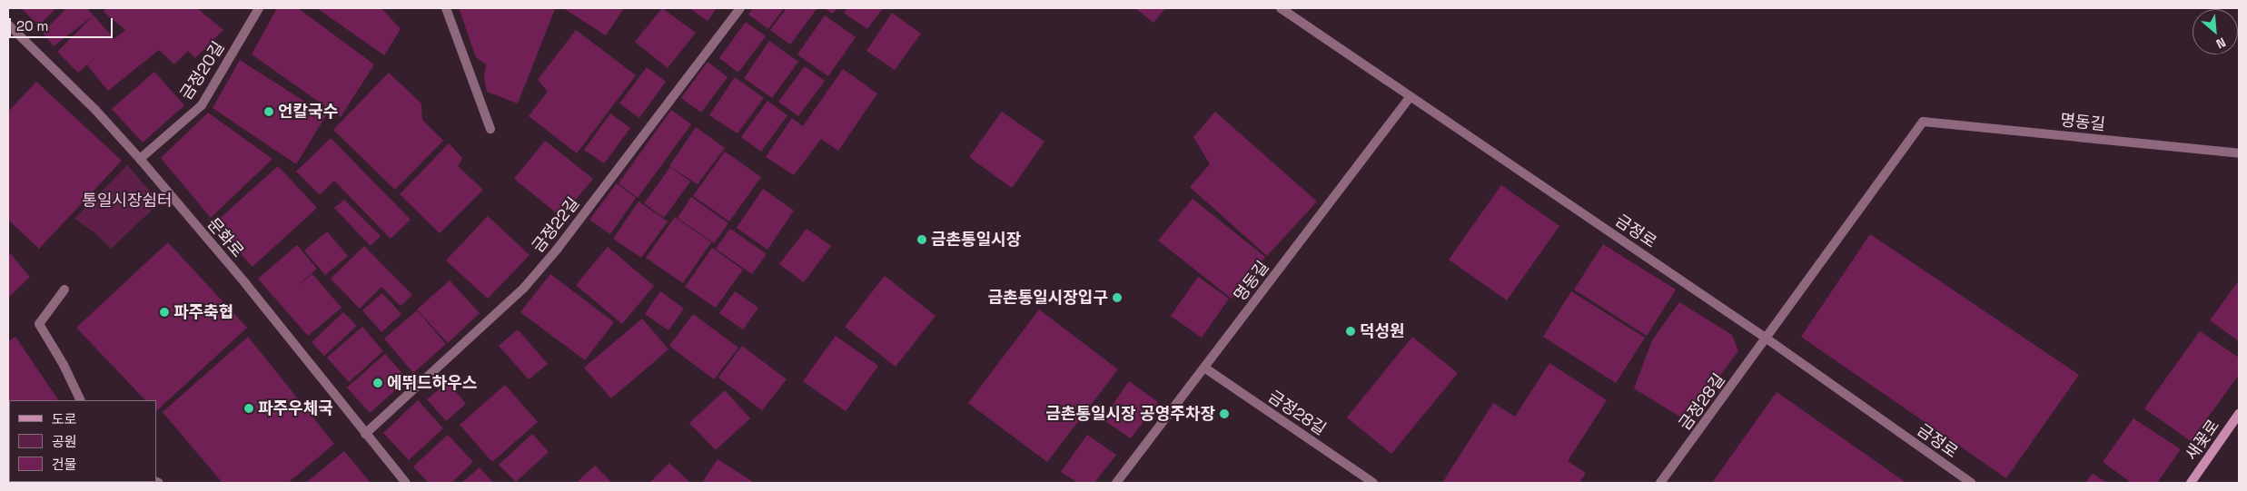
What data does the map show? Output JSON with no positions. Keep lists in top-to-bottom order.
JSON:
{
  "streets": {
    "main road": ["새꽃로"],
    "street": [
      "금정20길",
      "명동길",
      "금정22길",
      "금정로",
      "문화로",
      "금정28길"
    ]
  },
  "crossings": [
    ["금정20길", "문화로"],
    ["명동길", "금정로"],
    ["명동길", "금정28길"],
    ["금정22길", "문화로"],
    ["금정로", "금정28길"]
  ],
  "parks": ["통일시장쉼터"],
  "places": [
    "언칼국수",
    "금촌통일시장",
    "금촌통일시장입구",
    "파주축협",
    "덕성원",
    "에뛰드하우스",
    "파주우체국",
    "금촌통일시장 공영주차장"
  ],
  "legend": ["도로", "공원", "건물"],
  "scale_bar": "20 m",
  "north": "bottom right"
}
